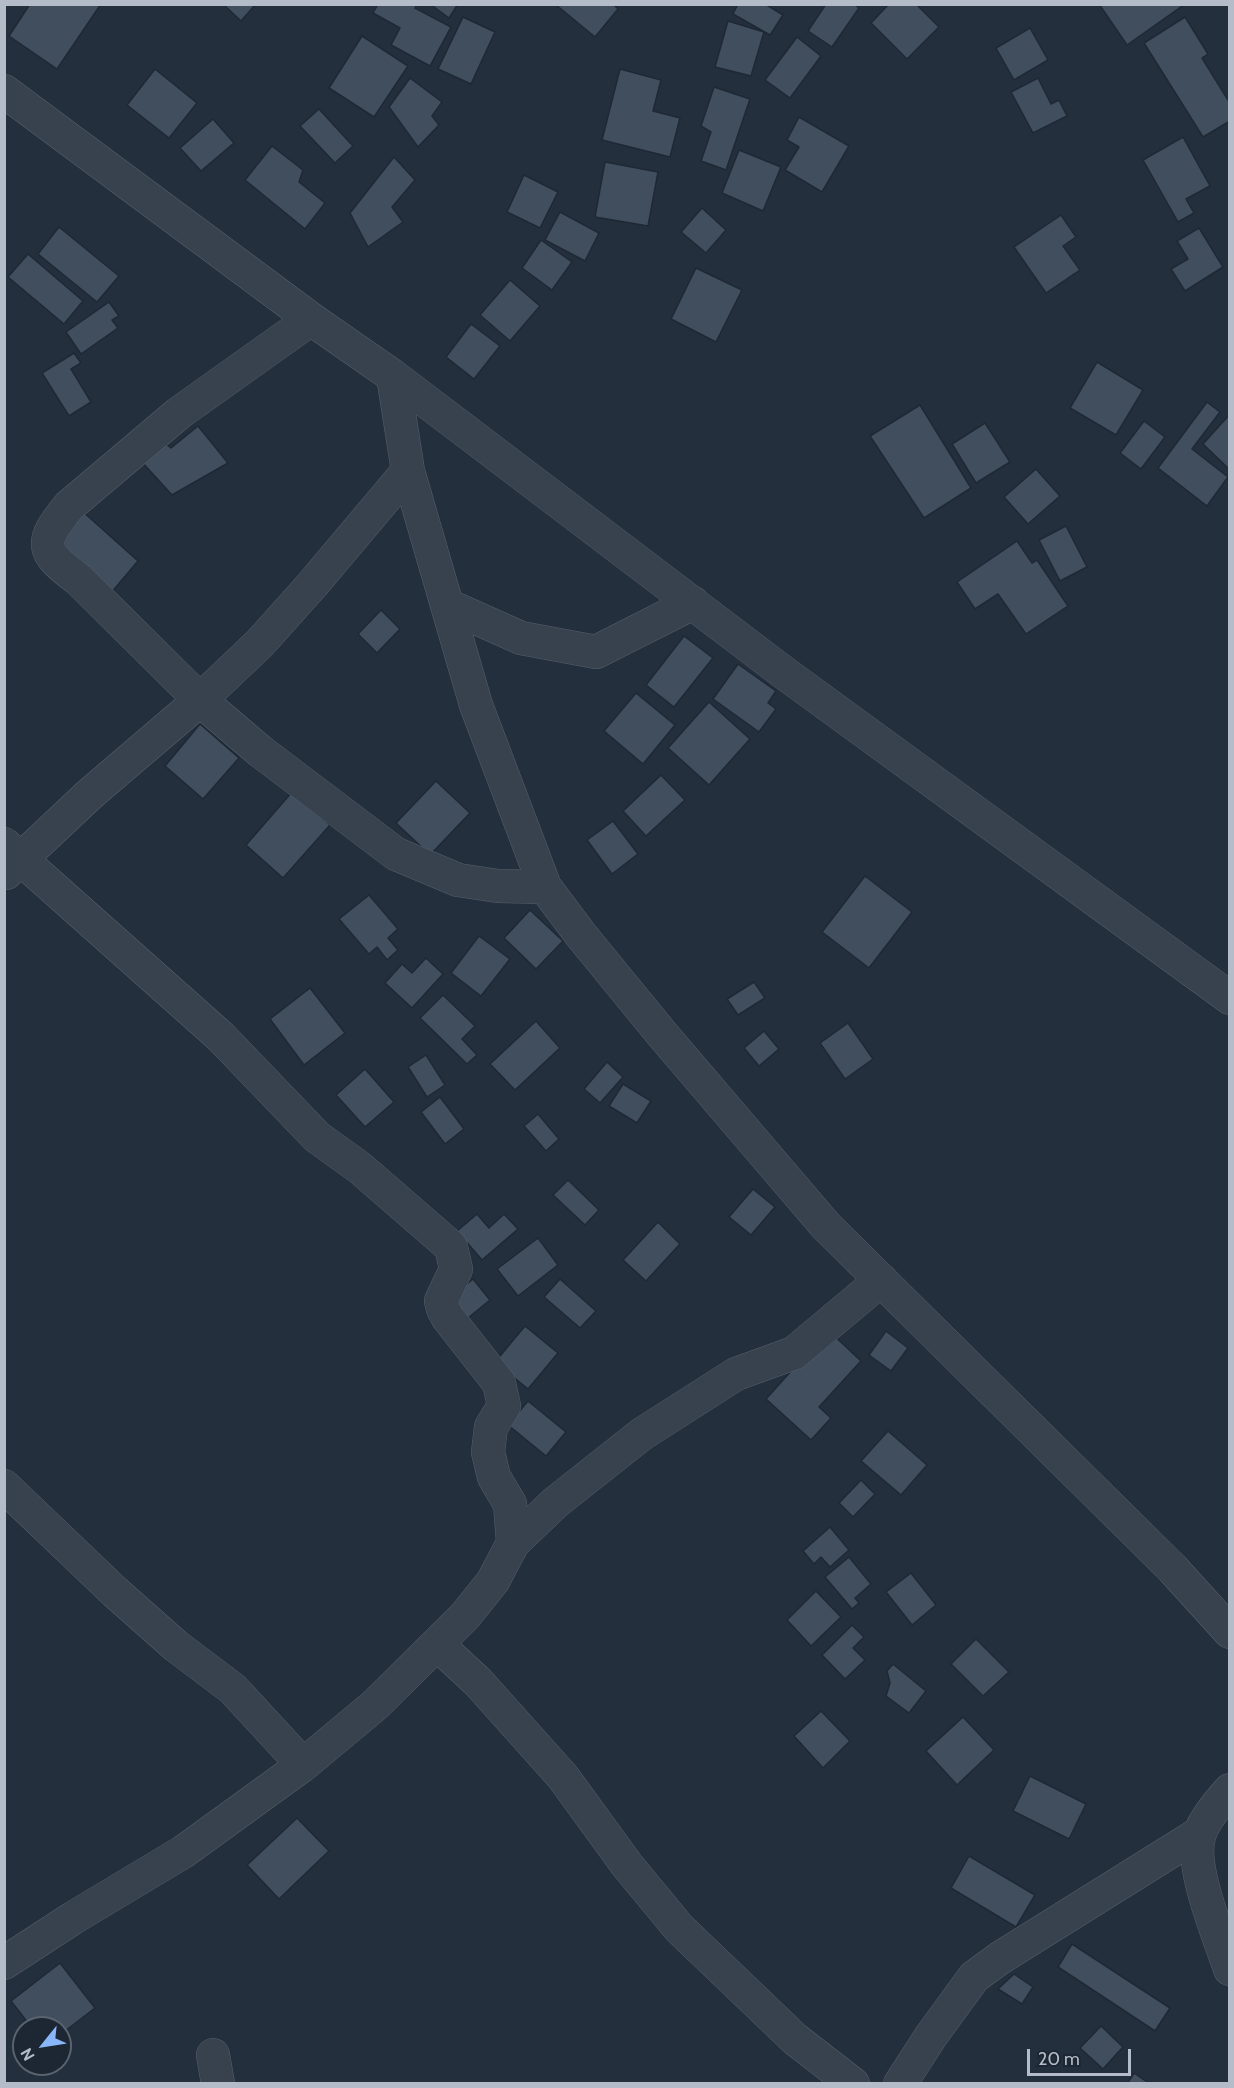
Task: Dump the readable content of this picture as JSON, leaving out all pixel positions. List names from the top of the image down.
{
  "scale_bar": "20 m",
  "north": "bottom left"
}
